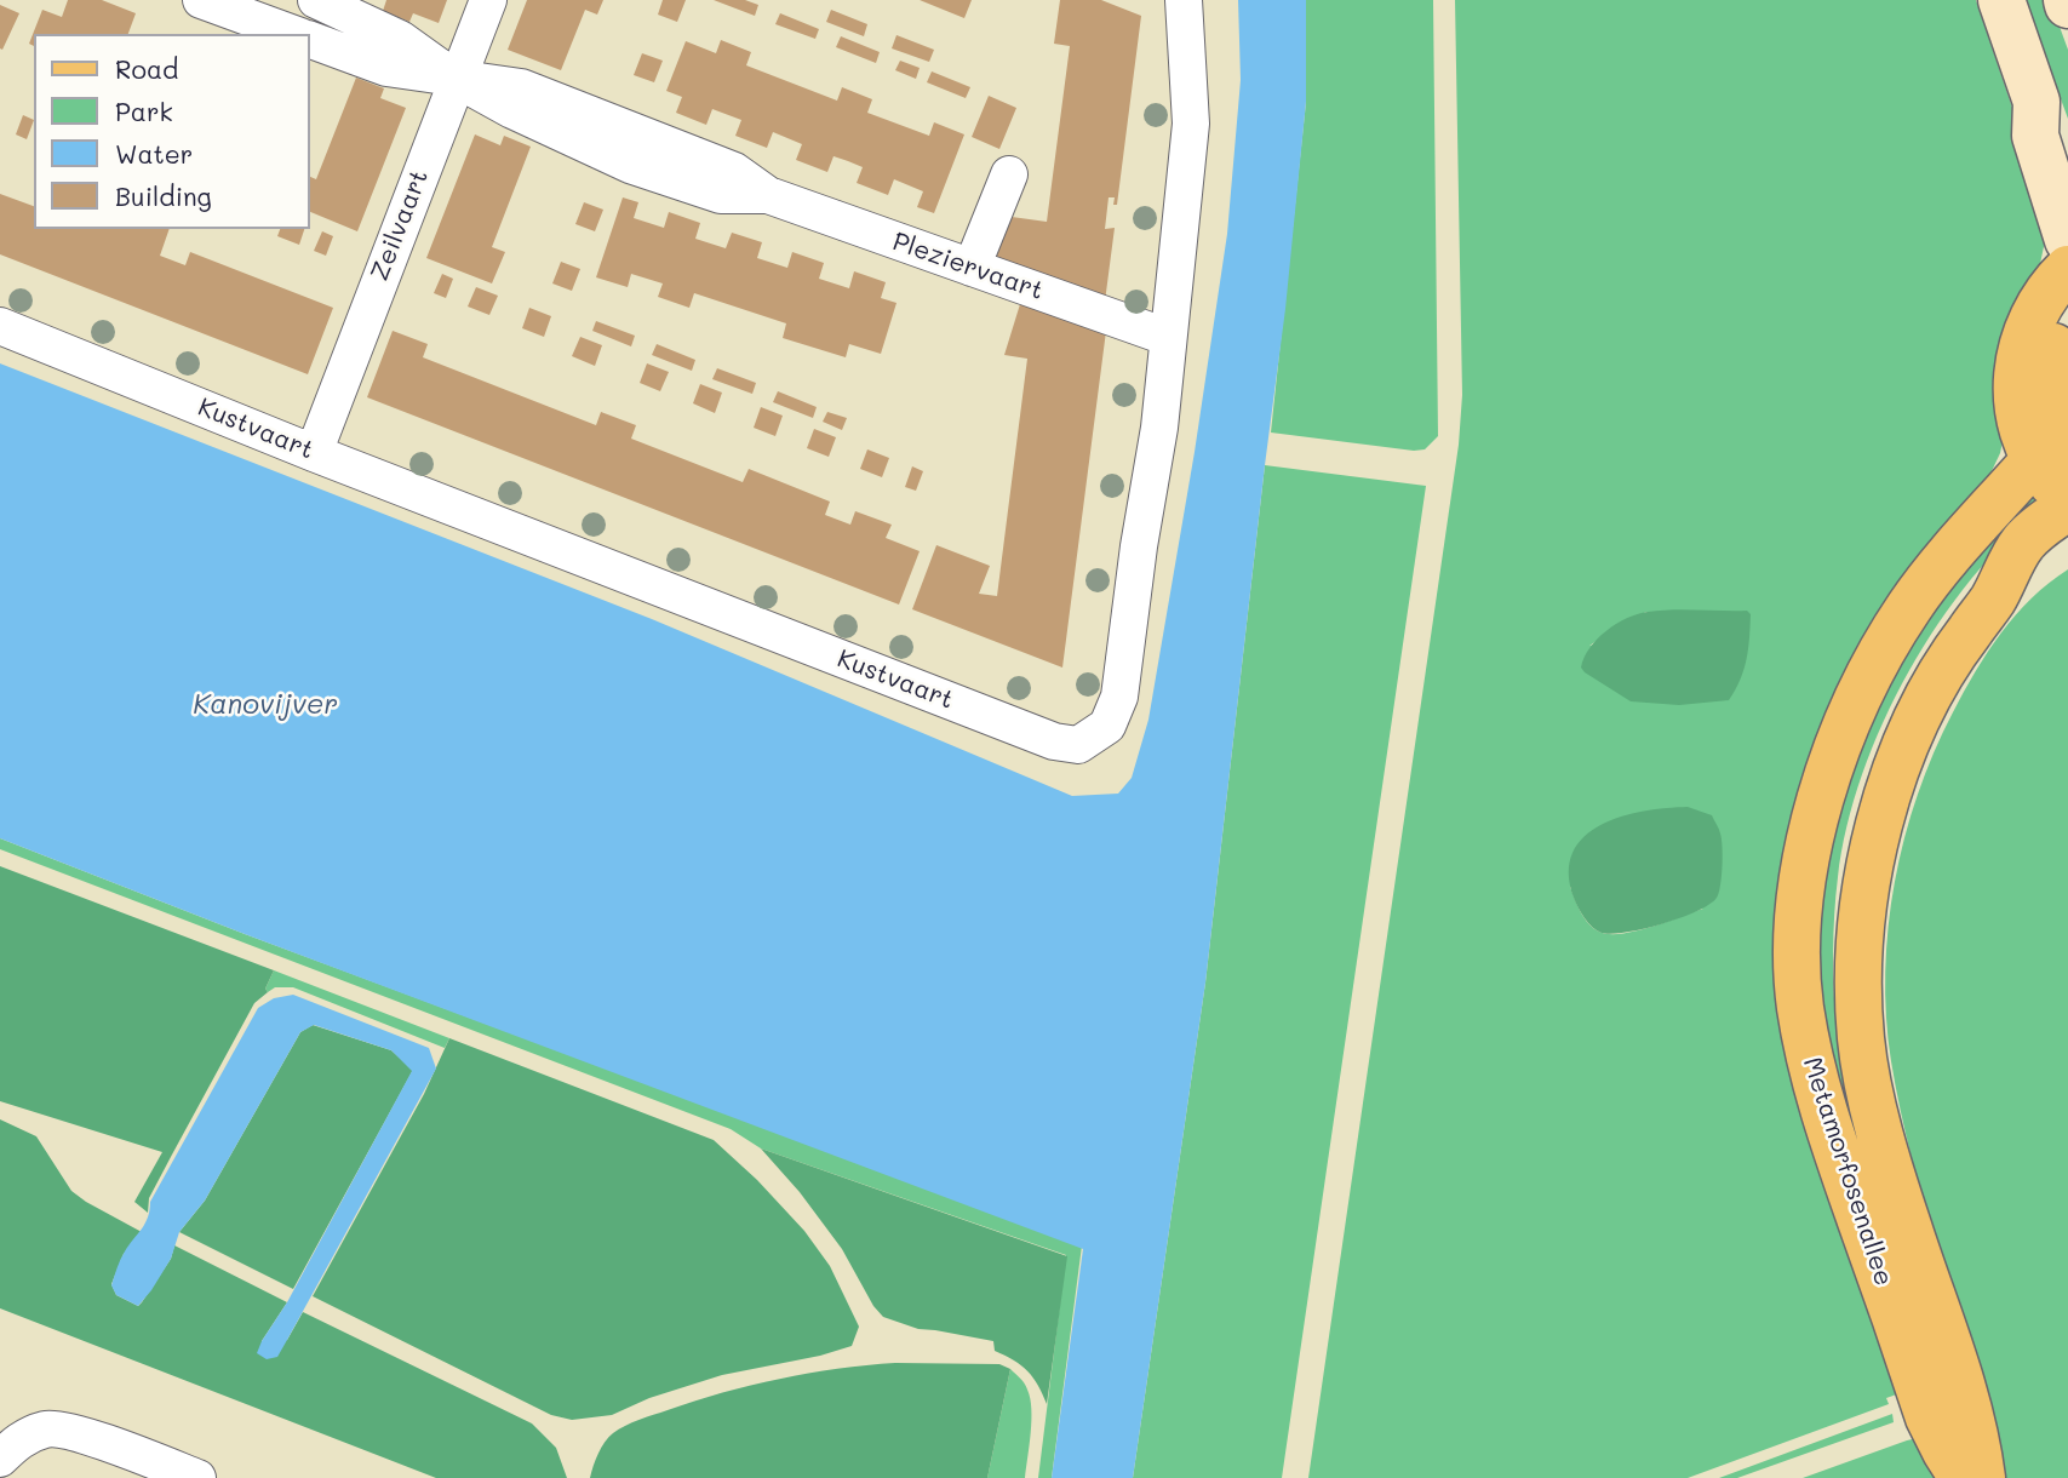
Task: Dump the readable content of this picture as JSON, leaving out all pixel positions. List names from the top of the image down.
{
  "streets": {
    "main road": ["Metamorfosenallee"],
    "street": ["Zeilvaart", "Pleziervaart", "Kustvaart"]
  },
  "crossings": [
    ["Zeilvaart", "Pleziervaart"],
    ["Zeilvaart", "Kustvaart"],
    ["Pleziervaart", "Kustvaart"]
  ],
  "water": ["Kanovijver"],
  "legend": [
    "Road",
    "Park",
    "Water",
    "Building"
  ]
}
